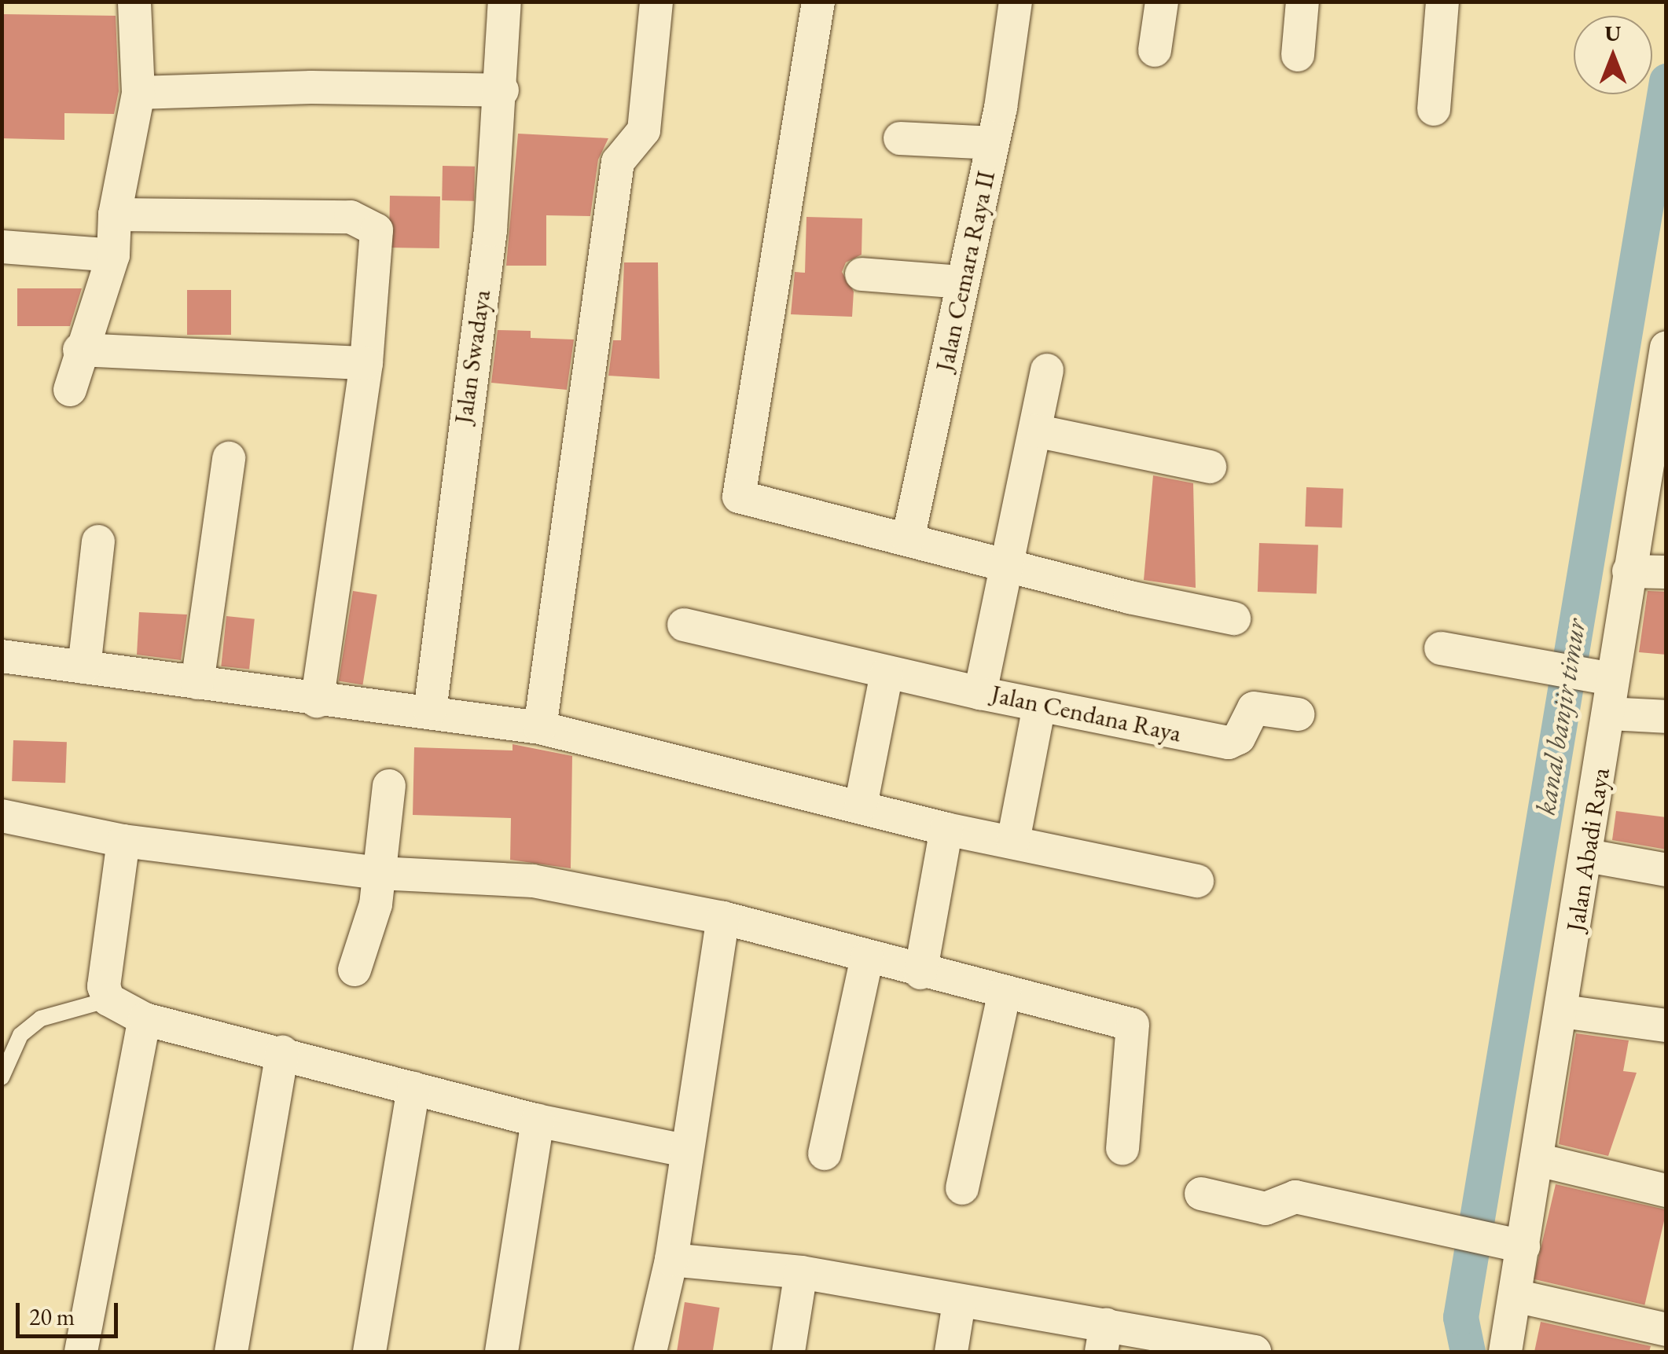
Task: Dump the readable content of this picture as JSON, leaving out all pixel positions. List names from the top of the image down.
{
  "streets": {
    "street": [
      "Jalan Cemara Raya II",
      "Jalan Swadaya",
      "Jalan Cendana Raya",
      "Jalan Abadi Raya"
    ]
  },
  "water": ["kanal banjir timur"],
  "scale_bar": "20 m",
  "north": "top"
}
